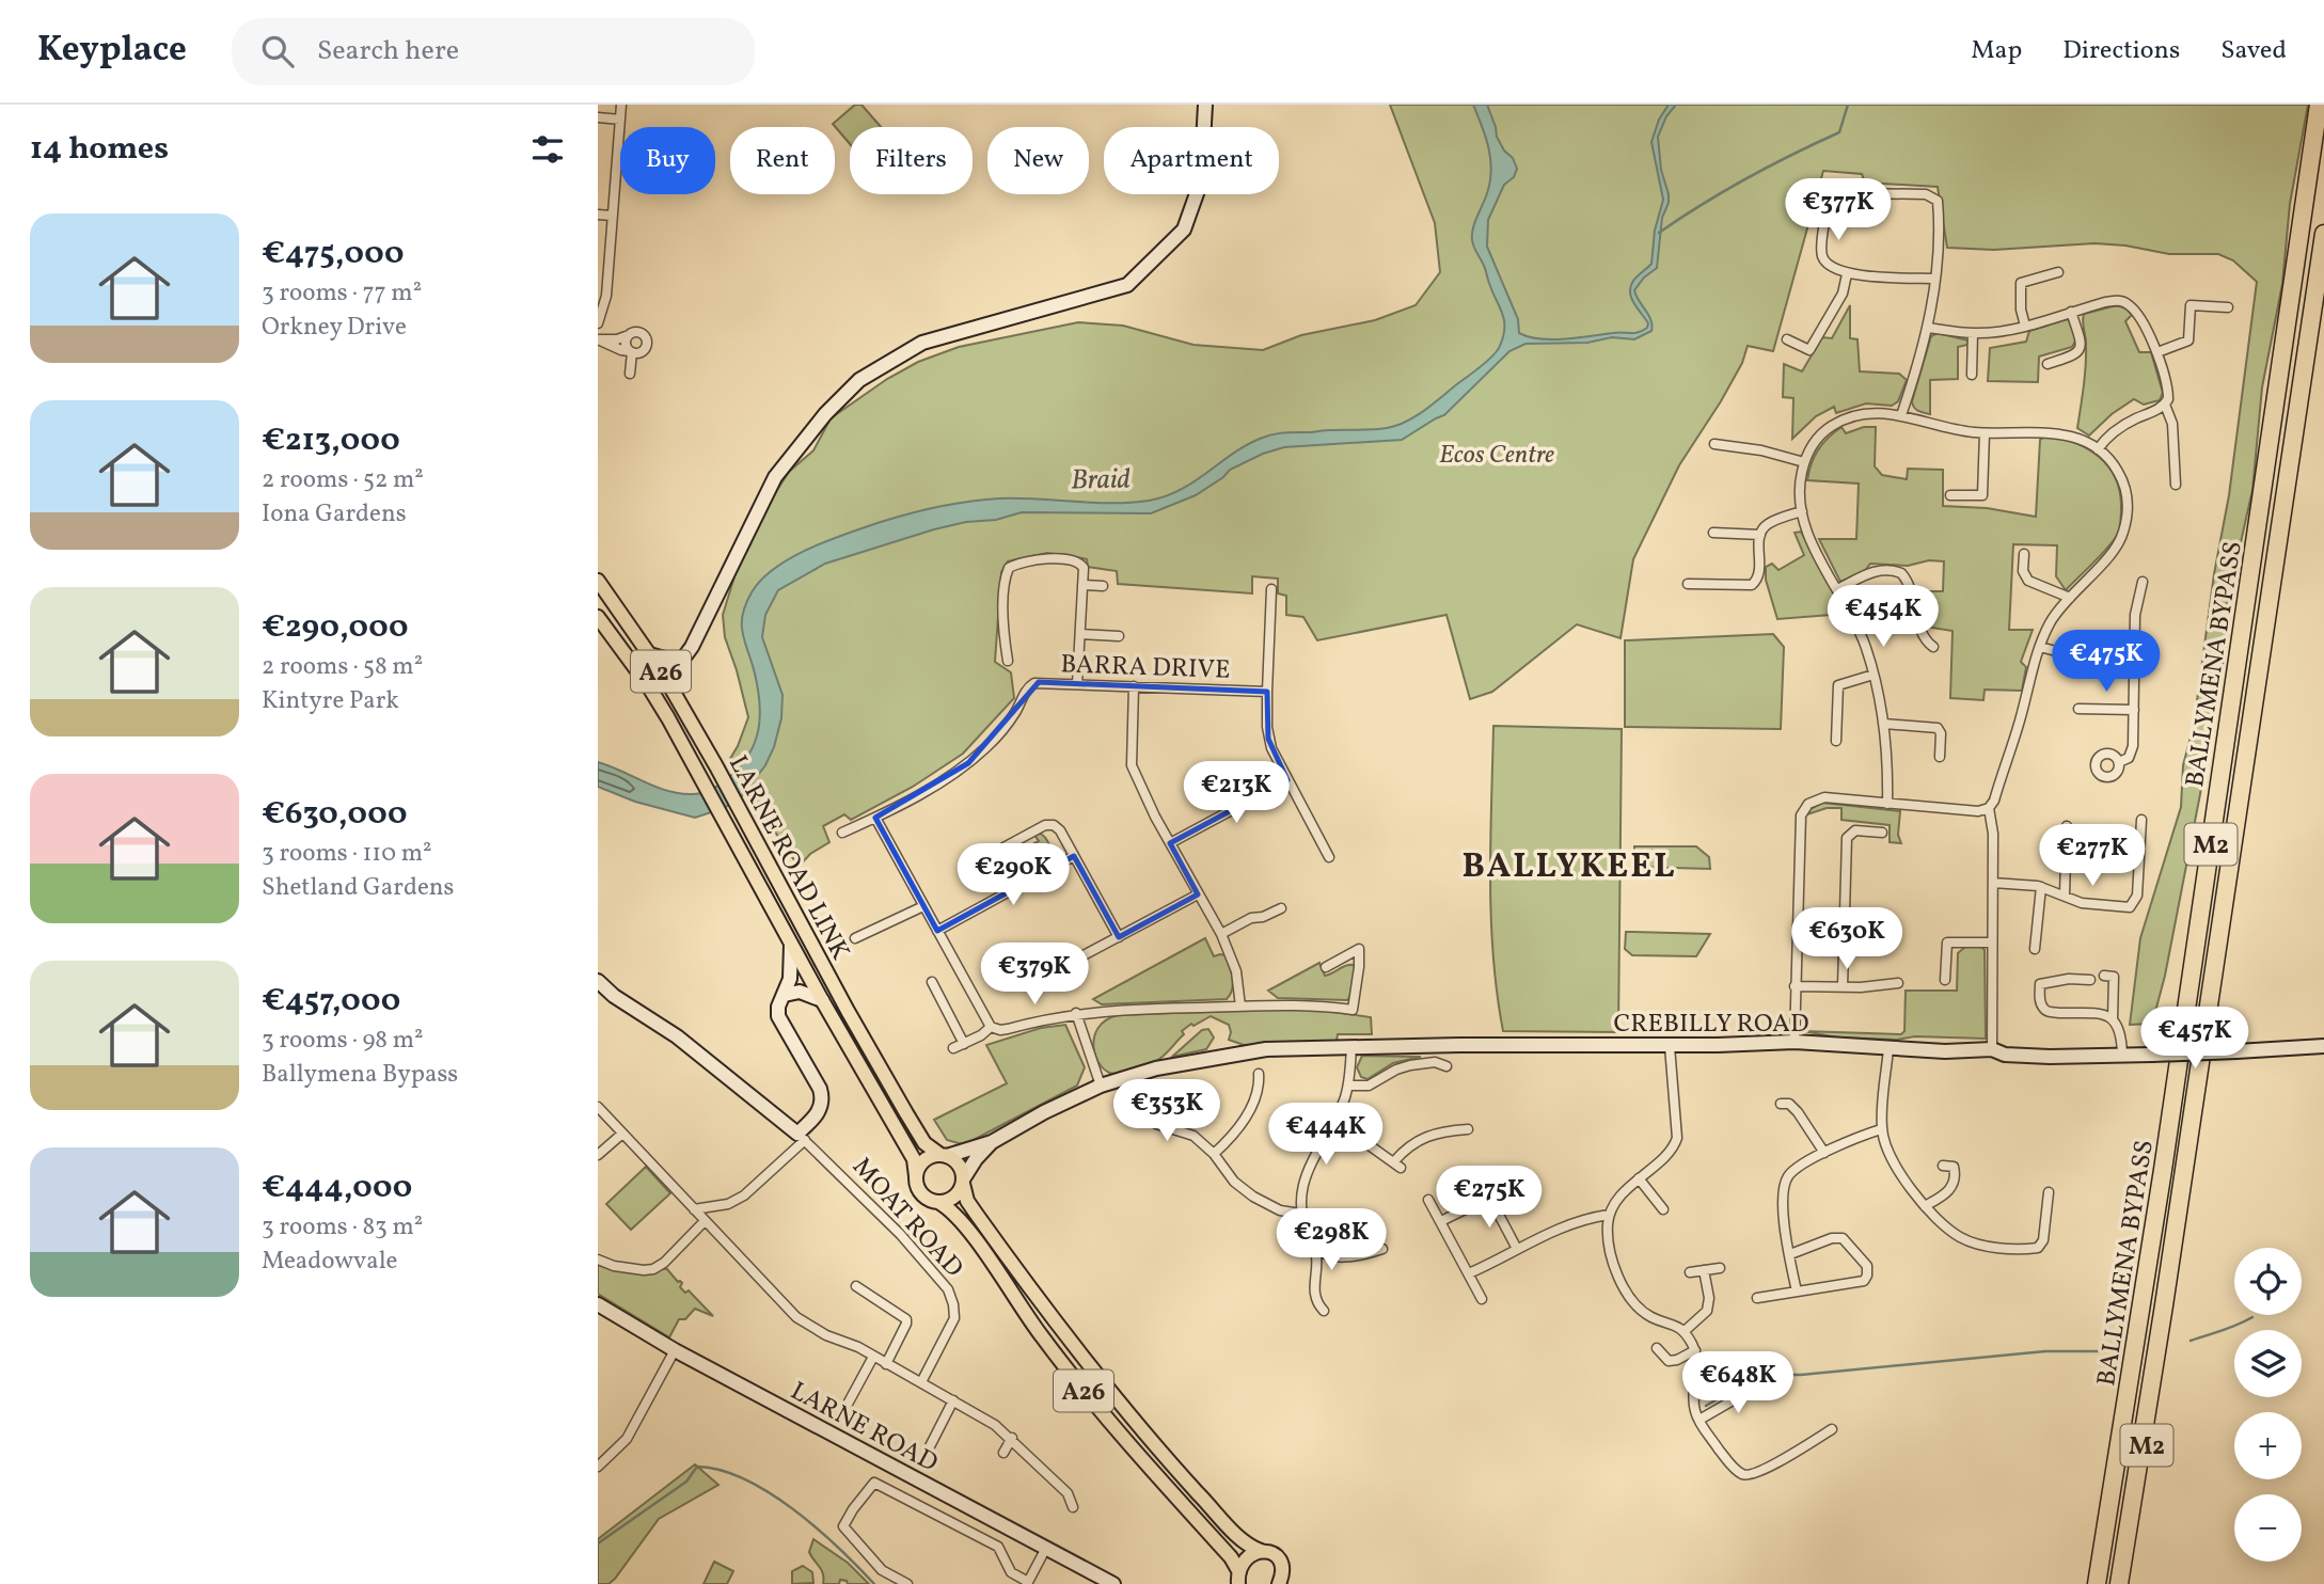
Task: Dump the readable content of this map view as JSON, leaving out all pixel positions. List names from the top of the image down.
{
  "streets": {
    "highway": ["BALLYMENA BYPASS", "M2"],
    "main road": ["A26", "LARNE ROAD LINK"],
    "street": [
      "BARRA DRIVE",
      "CREBILLY ROAD",
      "MOAT ROAD",
      "LARNE ROAD"
    ]
  },
  "crossings": [
    ["BALLYMENA BYPASS", "M2"],
    ["A26", "LARNE ROAD LINK"],
    ["A26", "CREBILLY ROAD"],
    ["LARNE ROAD LINK", "CREBILLY ROAD"]
  ],
  "districts": ["BALLYKEEL"],
  "water": ["Braid"],
  "parks": ["Ecos Centre"],
  "page": {
    "header": "Keyplace",
    "search": "Search here",
    "nav": ["Map", "Directions", "Saved"],
    "heading": "14 homes",
    "chip": [
      "Buy",
      "Rent",
      "Filters",
      "New",
      "Apartment"
    ],
    "price": [
      "€377K",
      "€454K",
      "€475K",
      "€213K",
      "€277K",
      "€290K",
      "€630K",
      "€379K",
      "€457K",
      "€353K",
      "€444K",
      "€275K",
      "€298K",
      "€648K"
    ],
    "list": [
      {
        "name": "€475,000",
        "note": "3 rooms · 77 m² · Orkney Drive"
      },
      {
        "name": "€213,000",
        "note": "2 rooms · 52 m² · Iona Gardens"
      },
      {
        "name": "€290,000",
        "note": "2 rooms · 58 m² · Kintyre Park"
      },
      {
        "name": "€630,000",
        "note": "3 rooms · 110 m² · Shetland Gardens"
      },
      {
        "name": "€457,000",
        "note": "3 rooms · 98 m² · Ballymena Bypass"
      },
      {
        "name": "€444,000",
        "note": "3 rooms · 83 m² · Meadowvale"
      }
    ],
    "map_buttons": ["+", "−"]
  }
}
